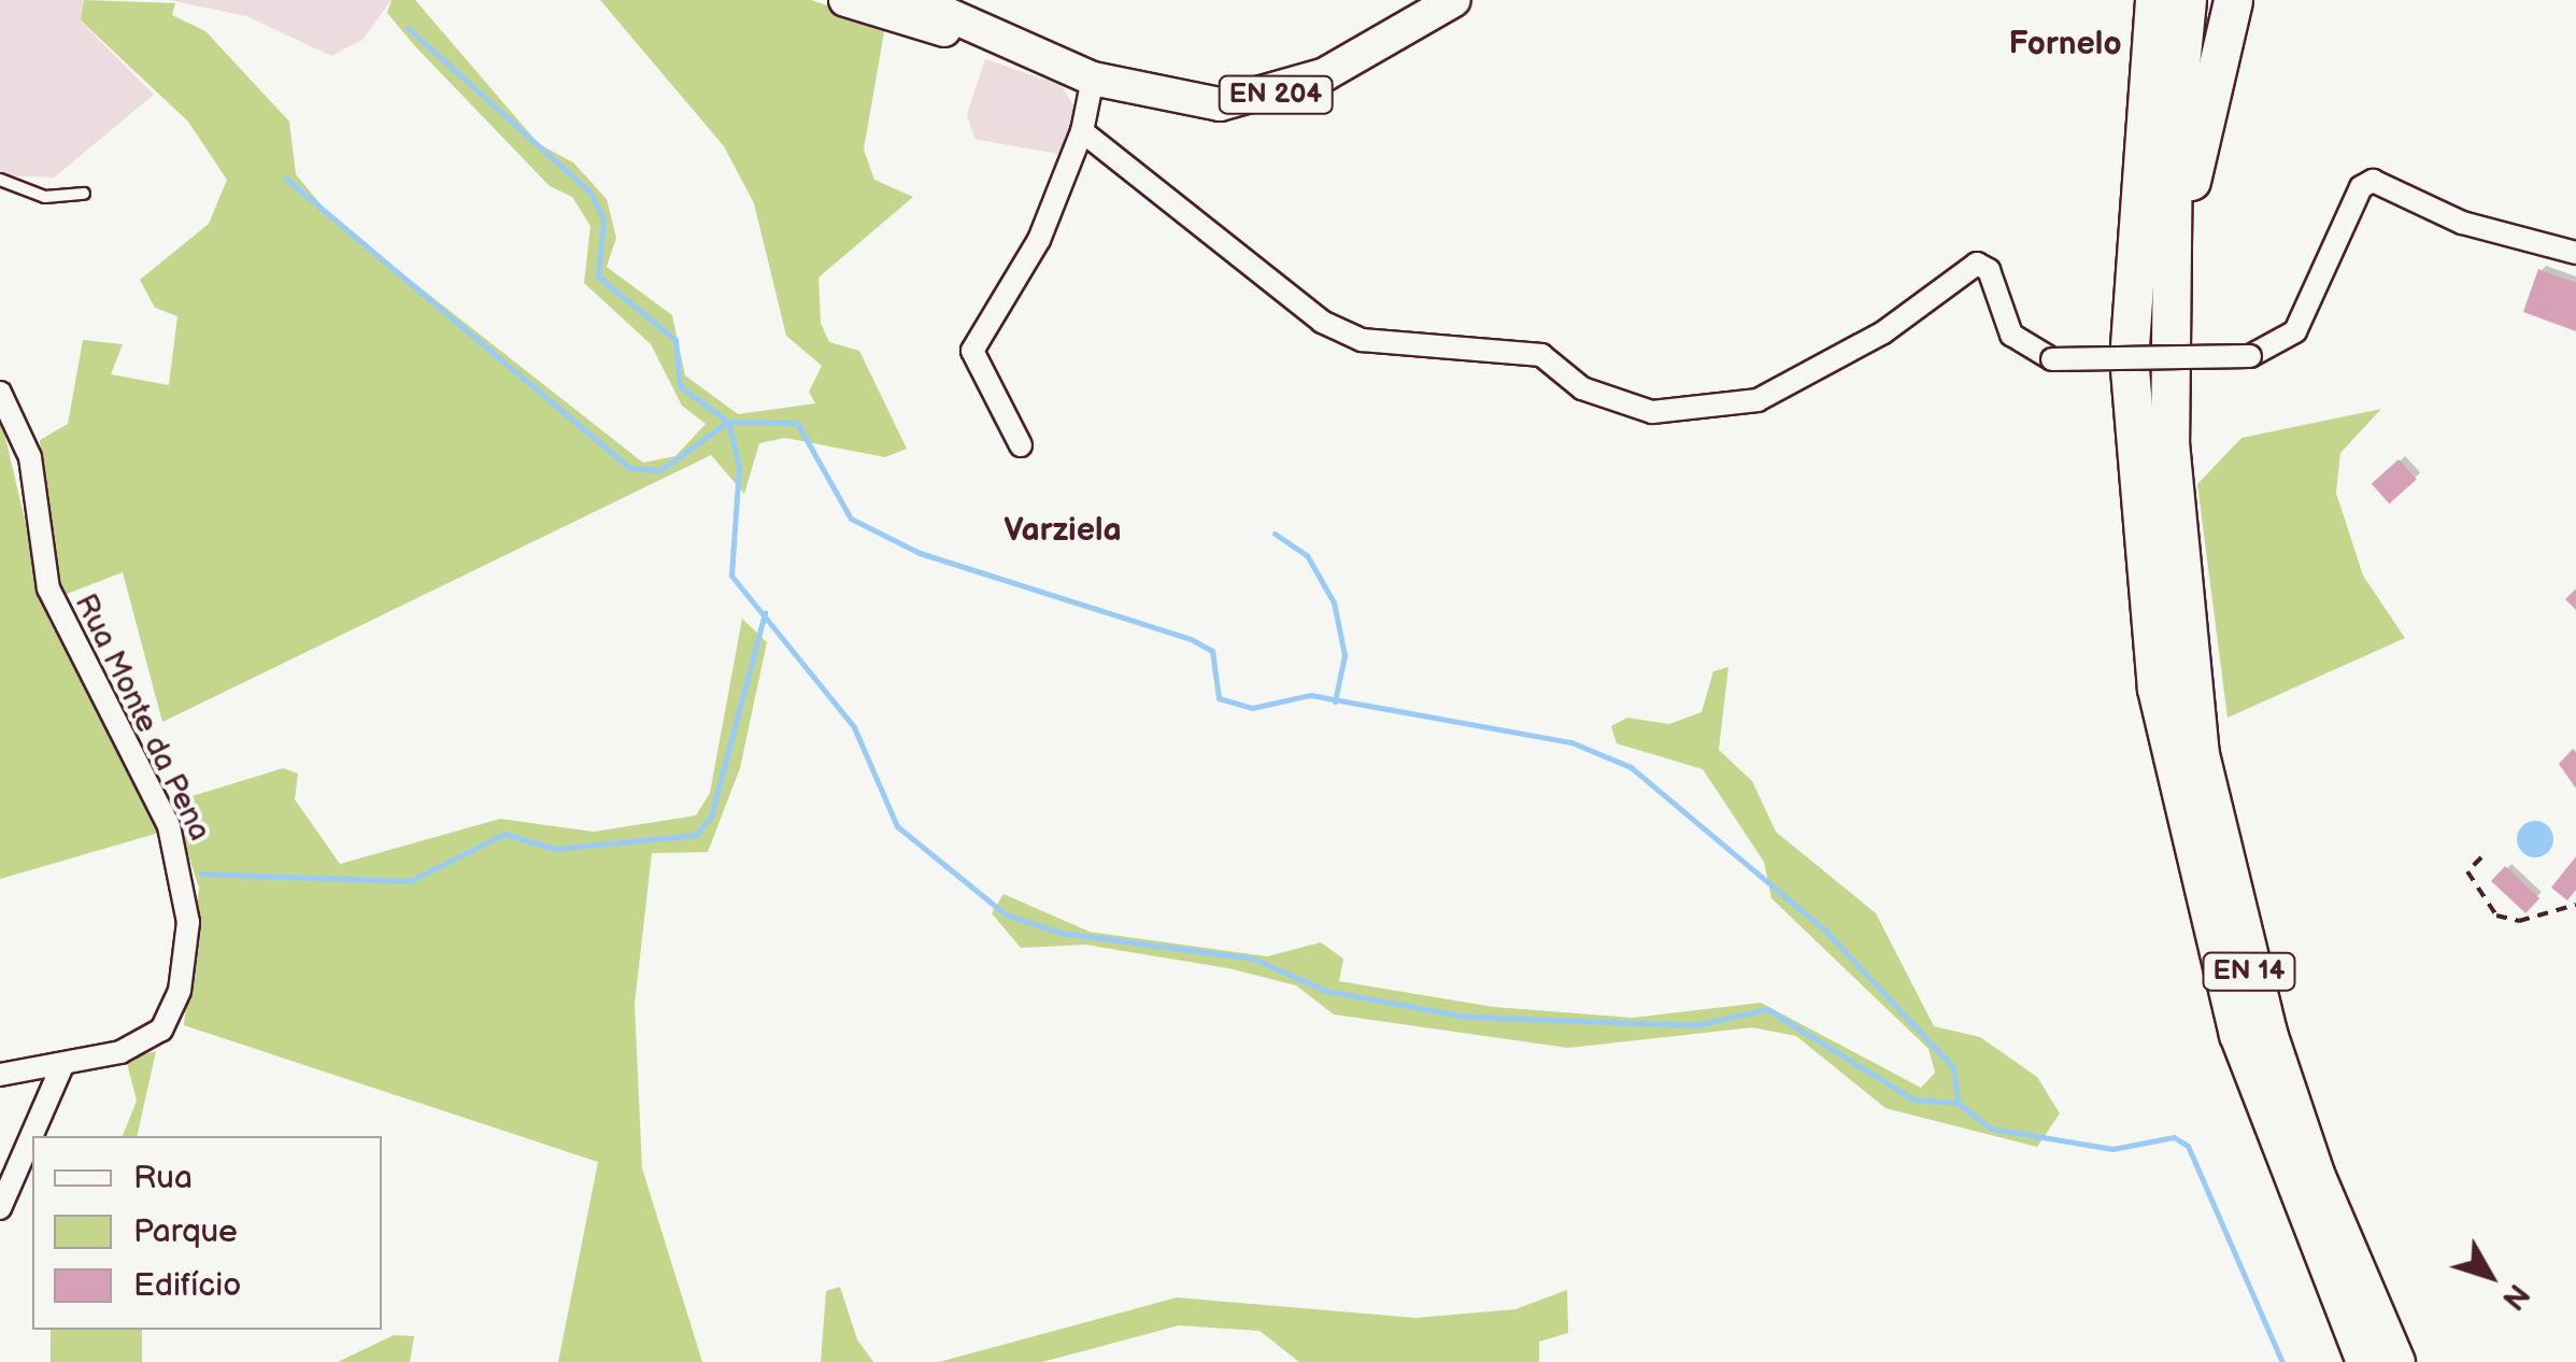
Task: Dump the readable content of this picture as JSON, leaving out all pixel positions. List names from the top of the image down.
{
  "streets": {
    "highway": ["EN 14"],
    "main road": ["EN 204"],
    "street": ["Rua Monte da Pena"]
  },
  "districts": ["Fornelo", "Varziela"],
  "legend": ["Rua", "Parque", "Edifício"],
  "north": "bottom right"
}
